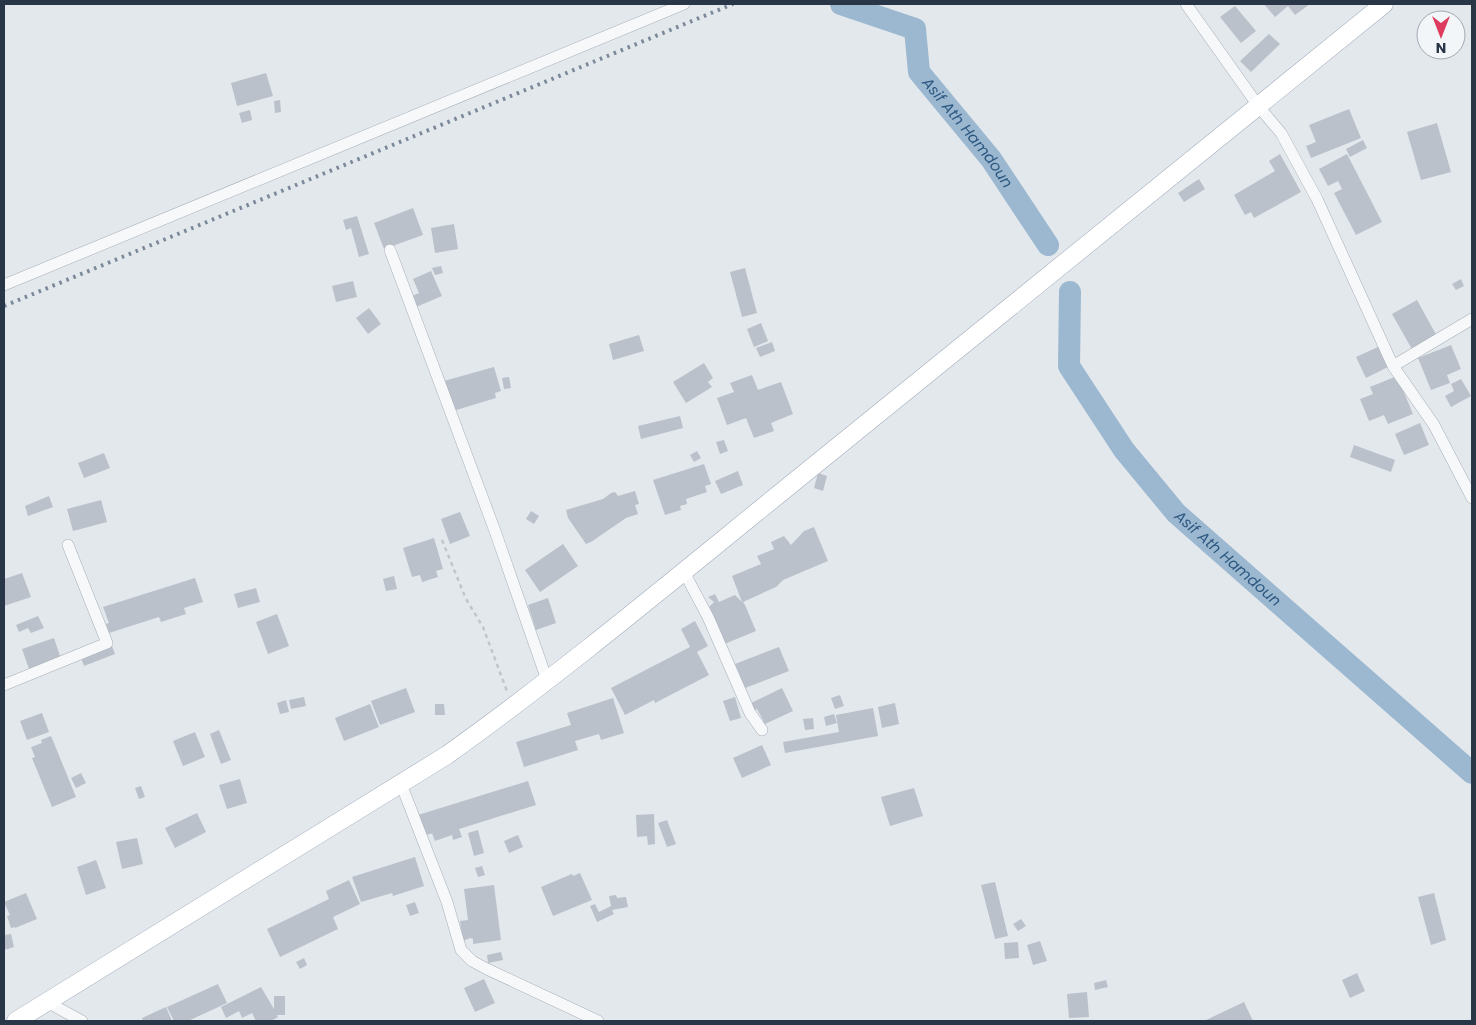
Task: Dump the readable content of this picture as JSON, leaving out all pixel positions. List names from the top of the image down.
{
  "water": ["Asif Ath Hamdoun"],
  "north": "bottom"
}
